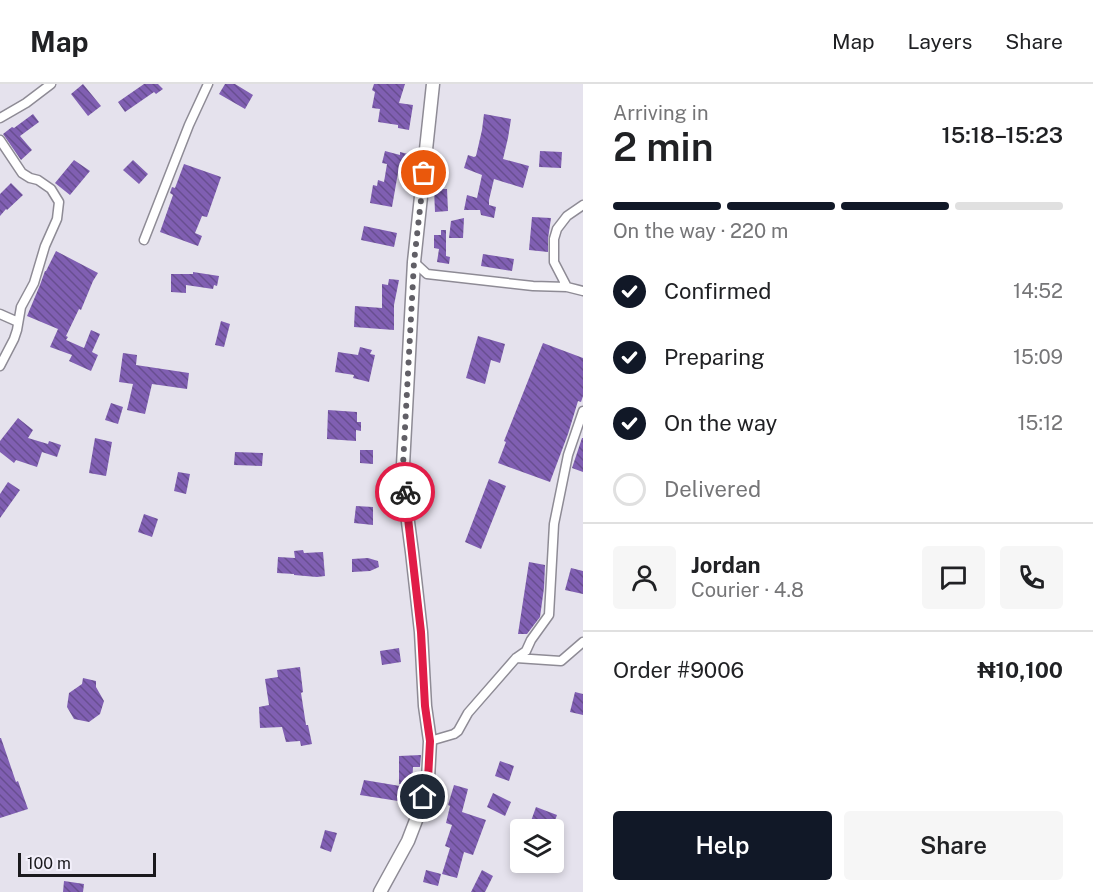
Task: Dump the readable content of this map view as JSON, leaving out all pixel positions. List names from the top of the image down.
{
  "scale_bar": "100 m",
  "page": {
    "header": "Map",
    "nav": ["Map", "Layers", "Share"],
    "heading": ["2 min", "Arriving in", "15:18–15:23"],
    "panel": [
      "Jordan",
      "Courier · 4.8",
      "Order #9006",
      "₦10,100"
    ],
    "bar": "On the way · 220 m",
    "list": [
      ["Confirmed", "14:52"],
      ["Preparing", "15:09"],
      ["On the way", "15:12"],
      "Delivered"
    ],
    "buttons": ["Help", "Share"],
    "scale": "100 m"
  }
}
